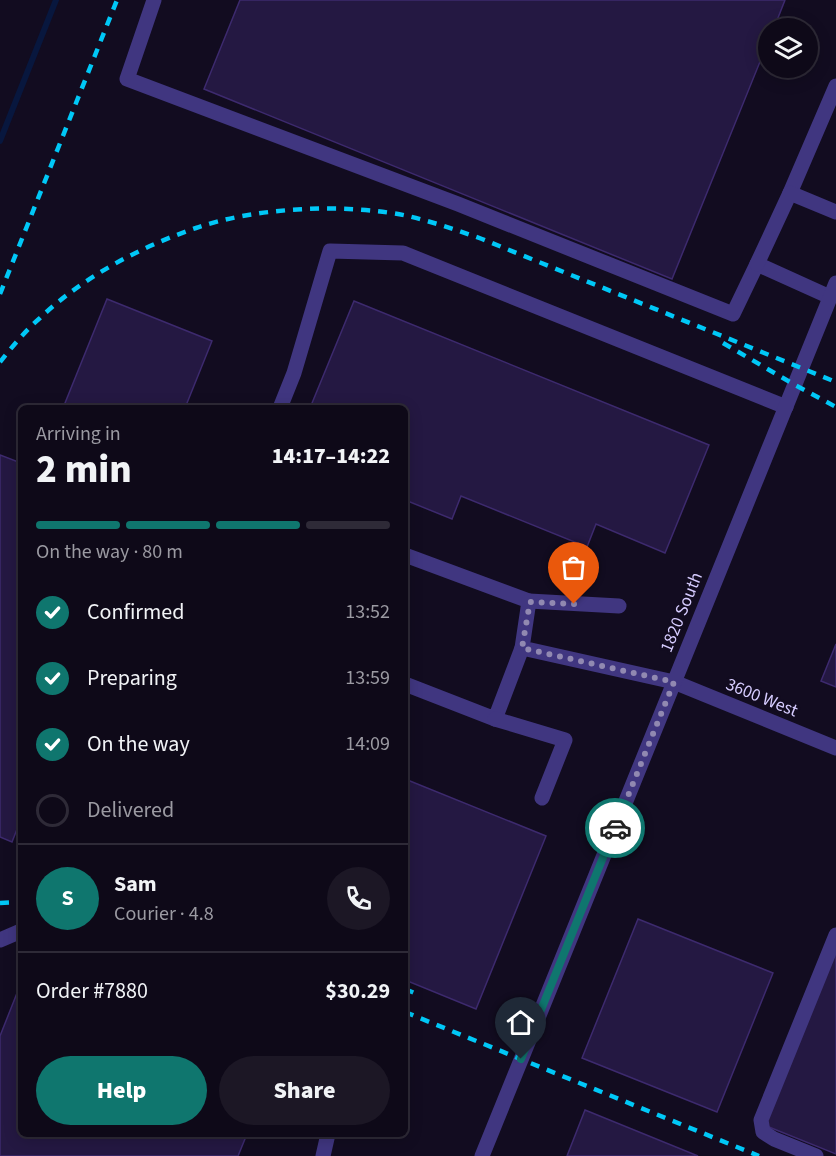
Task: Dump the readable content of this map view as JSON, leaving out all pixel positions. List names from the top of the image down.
{
  "streets": {
    "street": ["1820 South", "3600 West"]
  },
  "crossings": [
    ["1820 South", "3600 West"]
  ],
  "page": {
    "heading": ["2 min", "Arriving in", "14:17–14:22"],
    "panel": [
      "Sam",
      "Courier · 4.8",
      "Order #7880",
      "$30.29"
    ],
    "bar": "On the way · 80 m",
    "list": [
      ["Confirmed", "13:52"],
      ["Preparing", "13:59"],
      ["On the way", "14:09"],
      "Delivered"
    ],
    "round": "S",
    "buttons": ["Help", "Share"]
  }
}
